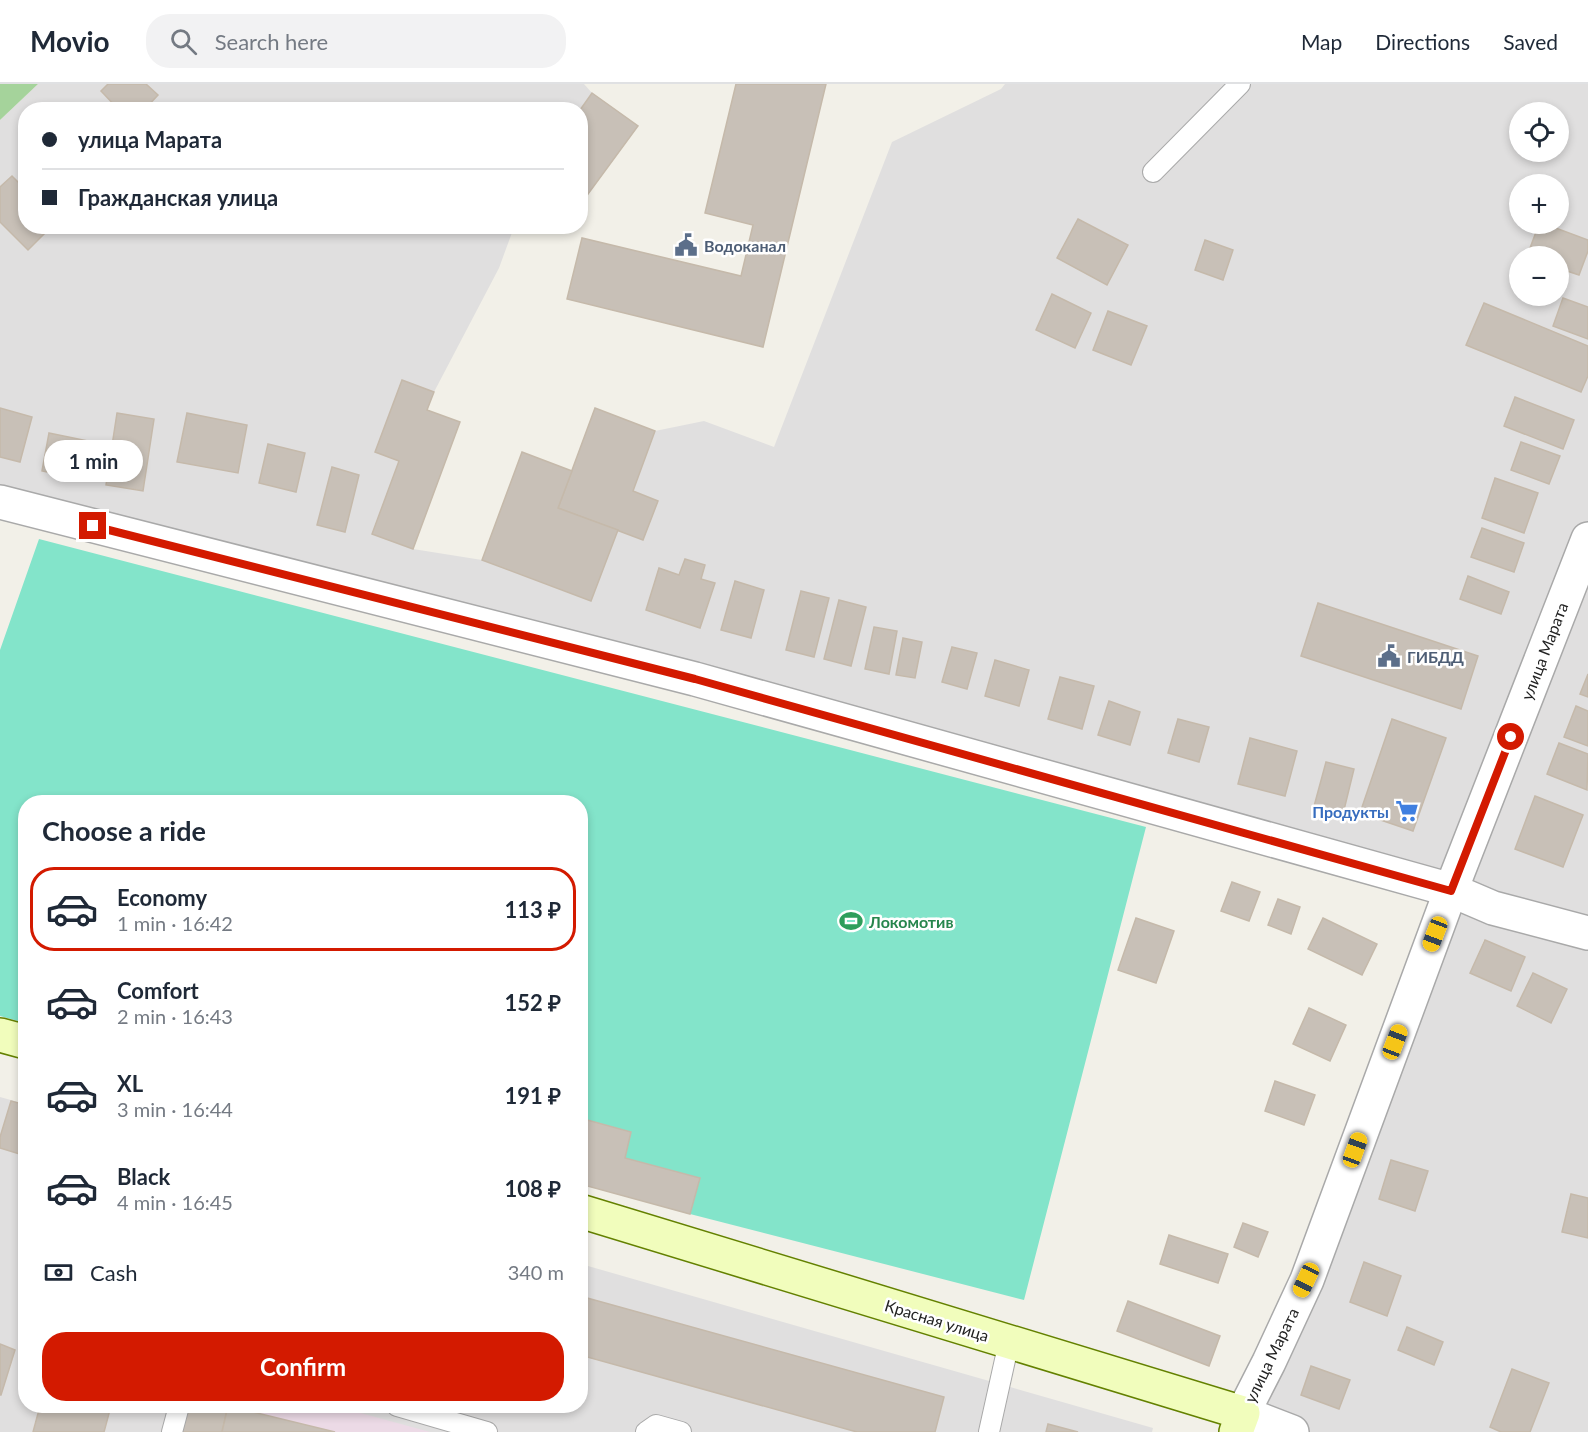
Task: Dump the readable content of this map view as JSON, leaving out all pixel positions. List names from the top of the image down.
{
  "streets": {
    "street": ["улица Марата", "Красная улица"]
  },
  "crossings": [
    ["улица Марата", "Красная улица"]
  ],
  "places": {
    "public building": ["Водоканал", "ГИБДД"],
    "supermarket": ["Продукты"],
    "sports": ["Локомотив"]
  },
  "page": {
    "header": "Movio",
    "search": "Search here",
    "nav": ["Map", "Directions", "Saved"],
    "map_buttons": ["+", "−"],
    "banner": ["улица Марата", "Гражданская улица"],
    "bubble": "1 min",
    "heading": "Choose a ride",
    "list": [
      {
        "name": "Economy",
        "note": "1 min · 16:42",
        "value": "113 ₽"
      },
      {
        "name": "Comfort",
        "note": "2 min · 16:43",
        "value": "152 ₽"
      },
      {
        "name": "XL",
        "note": "3 min · 16:44",
        "value": "191 ₽"
      },
      {
        "name": "Black",
        "note": "4 min · 16:45",
        "value": "108 ₽"
      }
    ],
    "pay": ["Cash", "340 m"],
    "buttons": "Confirm"
  }
}
